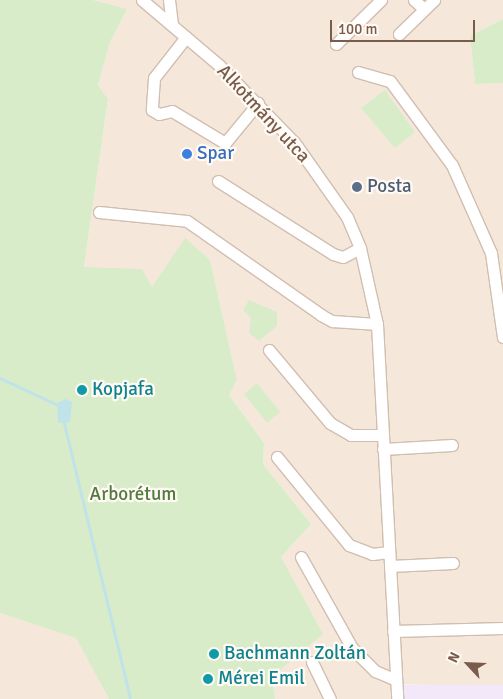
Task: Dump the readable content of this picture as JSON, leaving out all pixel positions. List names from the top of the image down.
{
  "streets": {
    "street": ["Alkotmány utca"]
  },
  "parks": ["Arborétum"],
  "places": [
    "Spar",
    "Posta",
    "Kopjafa",
    "Bachmann Zoltán",
    "Mérei Emil"
  ],
  "scale_bar": "100 m",
  "north": "top left"
}
